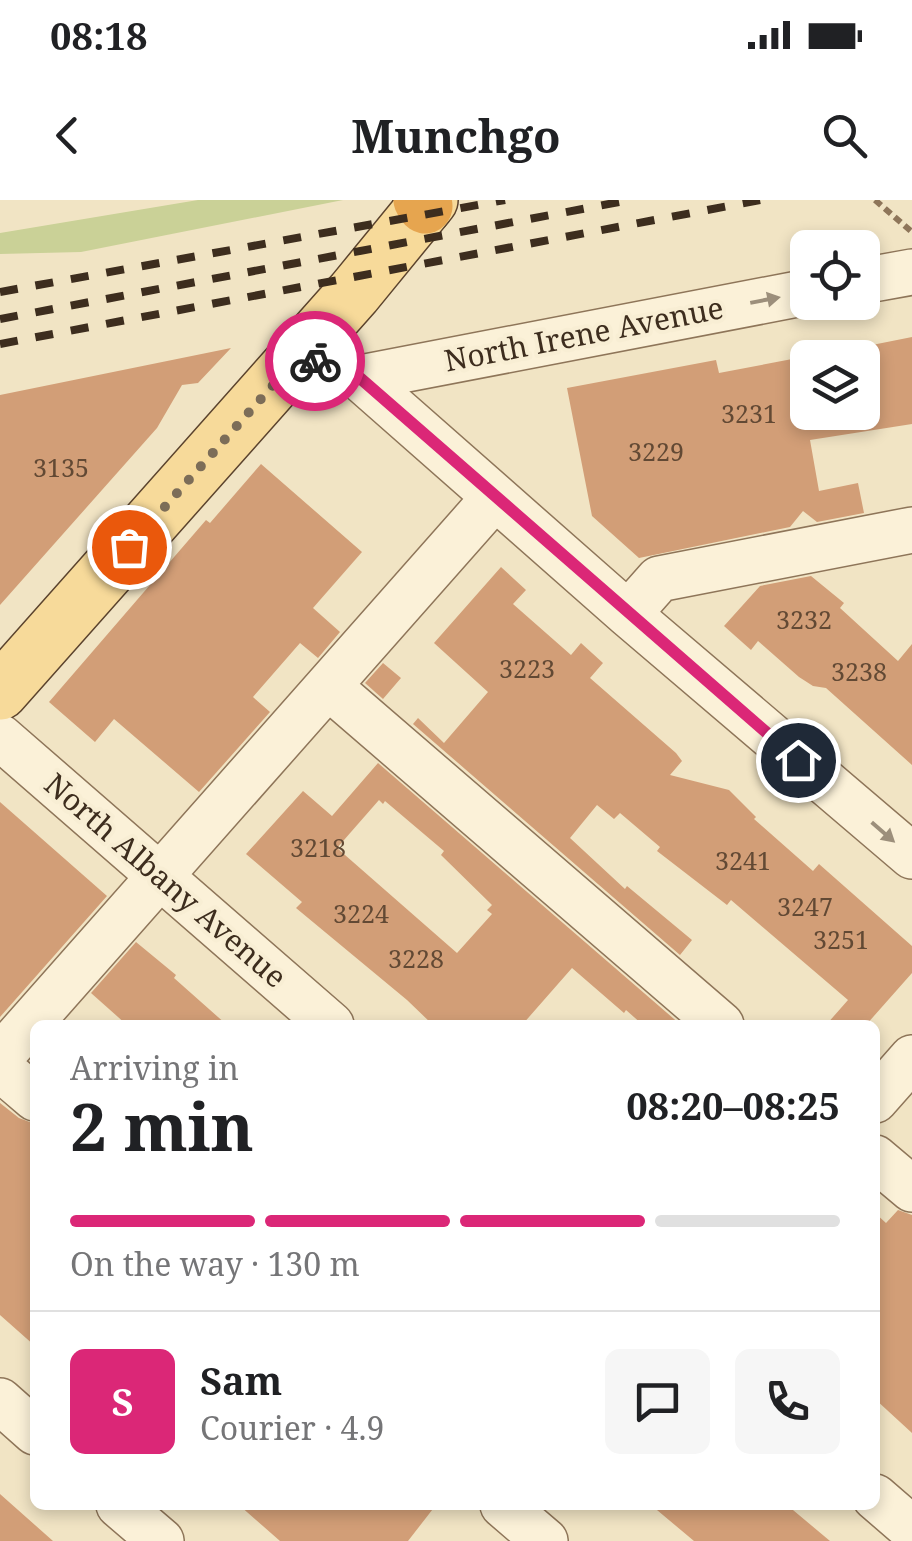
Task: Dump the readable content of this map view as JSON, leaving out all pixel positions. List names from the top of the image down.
{
  "streets": {
    "street": ["North Irene Avenue", "North Albany Avenue"]
  },
  "house_numbers": [
    "3231",
    "3229",
    "3135",
    "3232",
    "3223",
    "3238",
    "3218",
    "3241",
    "3247",
    "3224",
    "3251",
    "3228"
  ],
  "page": {
    "status": "08:18",
    "header": "Munchgo",
    "heading": ["2 min", "Arriving in", "08:20–08:25"],
    "panel": ["Sam", "Courier · 4.9"],
    "bar": "On the way · 130 m",
    "round": "S"
  }
}
